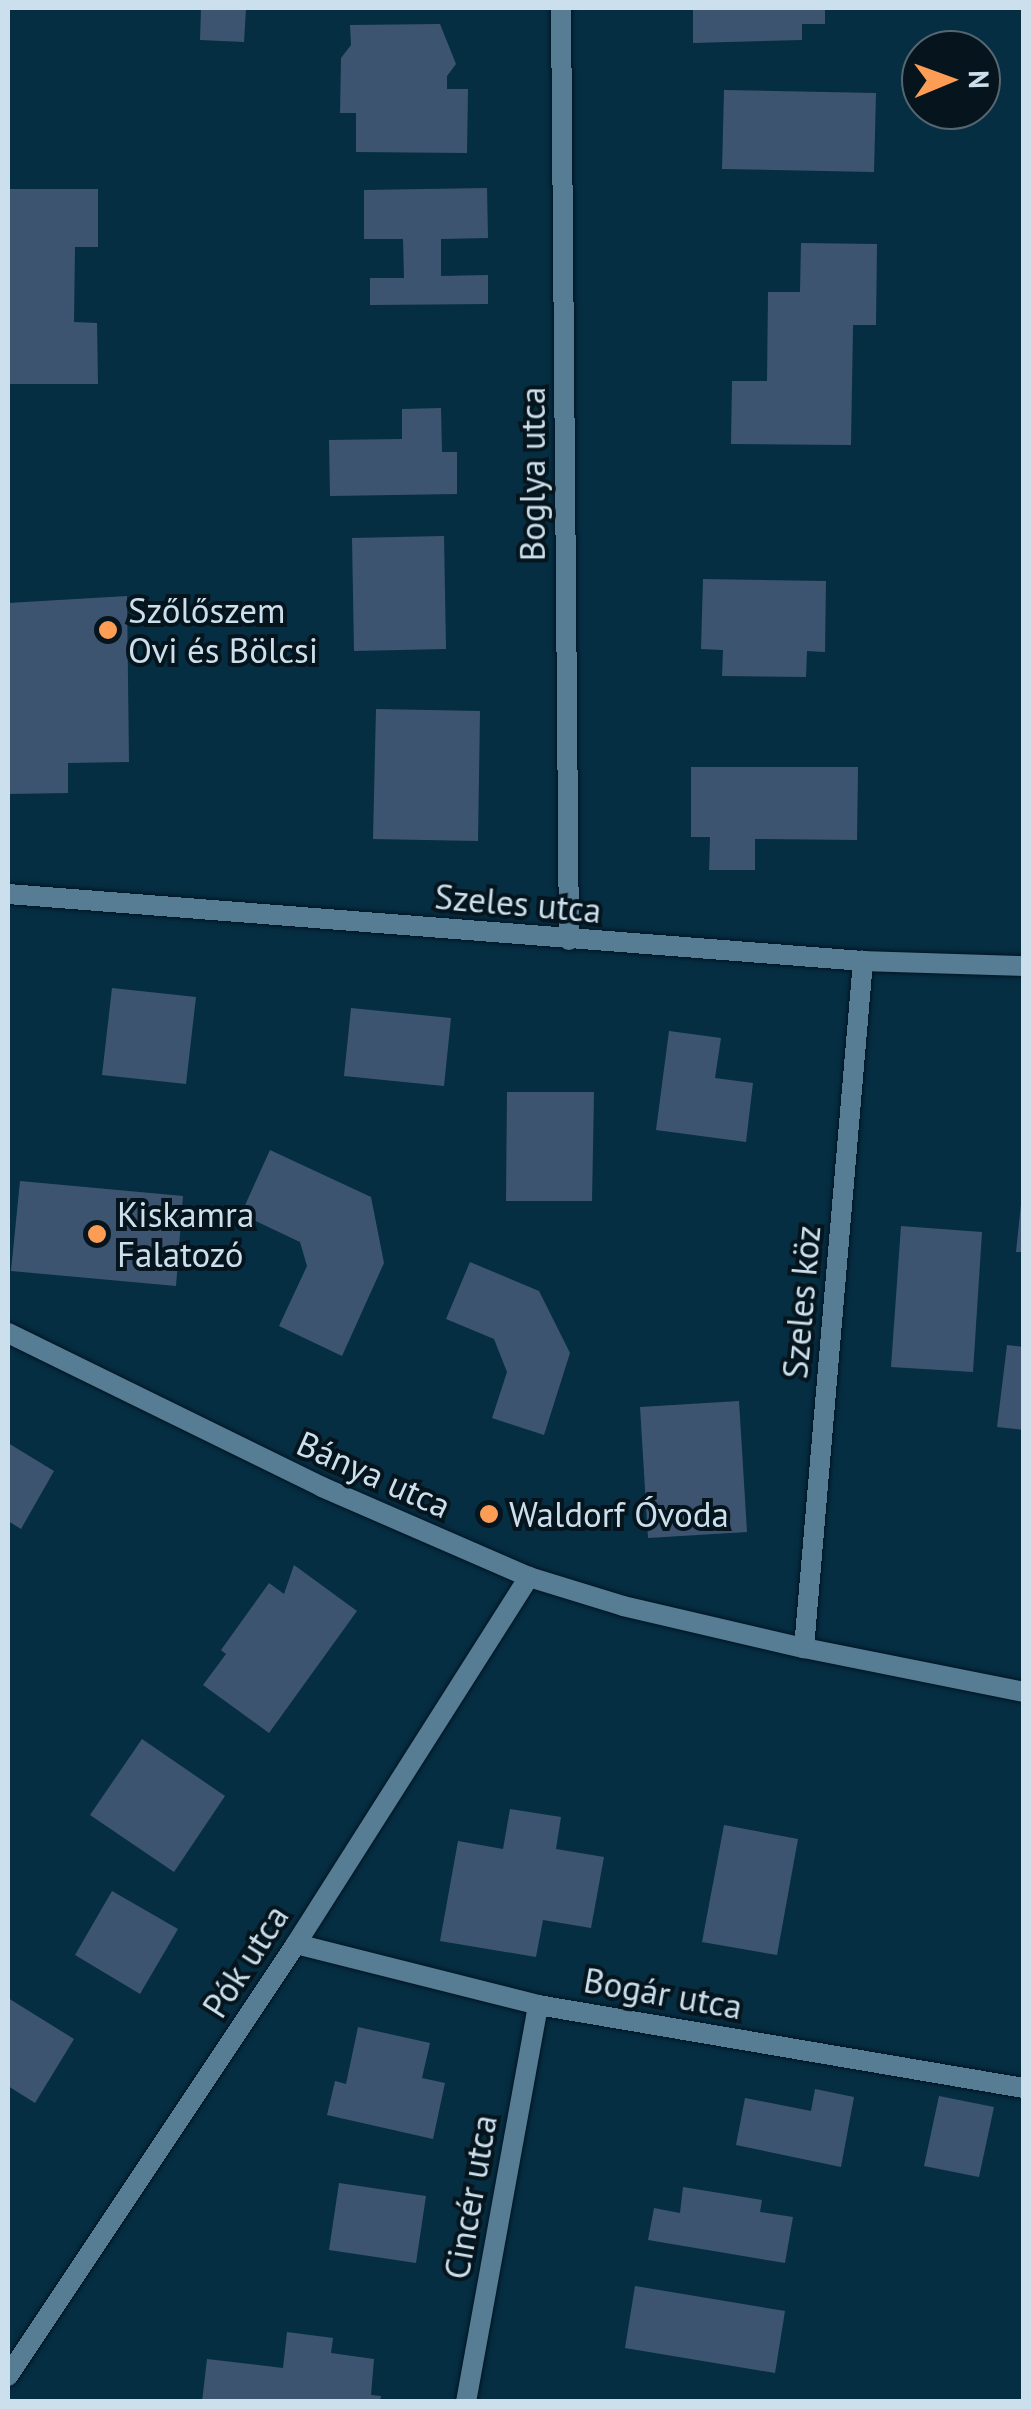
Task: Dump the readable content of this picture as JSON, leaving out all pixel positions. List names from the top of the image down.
{
  "streets": {
    "street": [
      "Boglya utca",
      "Szeles utca",
      "Szeles köz",
      "Bánya utca",
      "Pók utca",
      "Bogár utca",
      "Cincér utca"
    ]
  },
  "crossings": [
    ["Boglya utca", "Szeles utca"],
    ["Szeles utca", "Szeles köz"],
    ["Szeles köz", "Bánya utca"],
    ["Bánya utca", "Pók utca"],
    ["Pók utca", "Bogár utca"],
    ["Bogár utca", "Cincér utca"]
  ],
  "places": ["Szőlőszem Ovi és Bölcsi", "Kiskamra Falatozó", "Waldorf Óvoda"],
  "north": "right"
}
